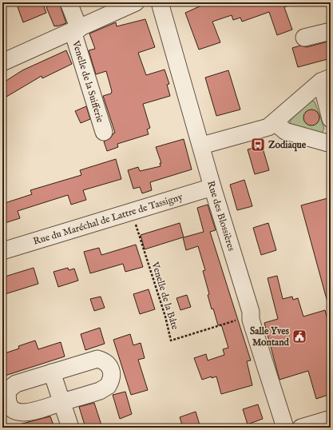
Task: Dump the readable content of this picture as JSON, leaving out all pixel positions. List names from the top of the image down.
{
  "streets": {
    "street": ["Venelle de la Suifferie", "Rue des Blossières", "Rue du Maréchal de Lattre de Tassigny"],
    "path": ["Venelle de la Bâte"]
  },
  "crossings": [
    ["Rue des Blossières", "Rue du Maréchal de Lattre de Tassigny"],
    ["Rue des Blossières", "Venelle de la Bâte"],
    ["Rue du Maréchal de Lattre de Tassigny", "Venelle de la Bâte"]
  ],
  "places": {
    "bus stop": ["Zodiaque"],
    "public building": ["Salle Yves Montand"]
  }
}
